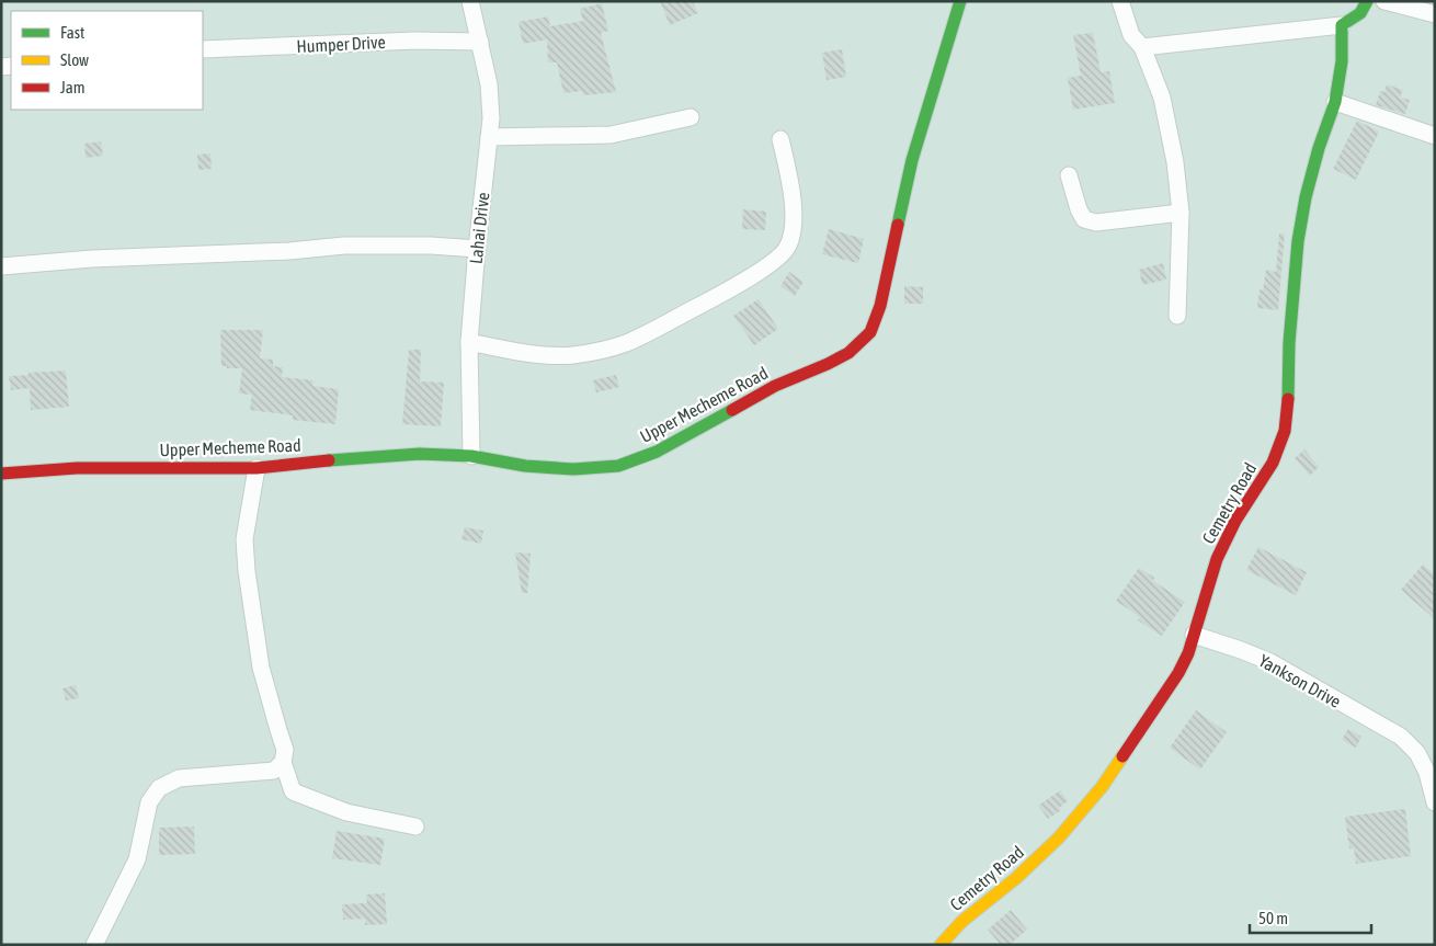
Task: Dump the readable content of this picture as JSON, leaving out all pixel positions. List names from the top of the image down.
{
  "streets": {
    "street": [
      "Humper Drive",
      "Lahai Drive",
      "Upper Mecheme Road",
      "Cemetry Road",
      "Yankson Drive"
    ]
  },
  "crossings": [
    ["Humper Drive", "Lahai Drive"],
    ["Lahai Drive", "Upper Mecheme Road"],
    ["Cemetry Road", "Yankson Drive"]
  ],
  "legend": ["Fast", "Slow", "Jam"],
  "scale_bar": "50 m"
}
